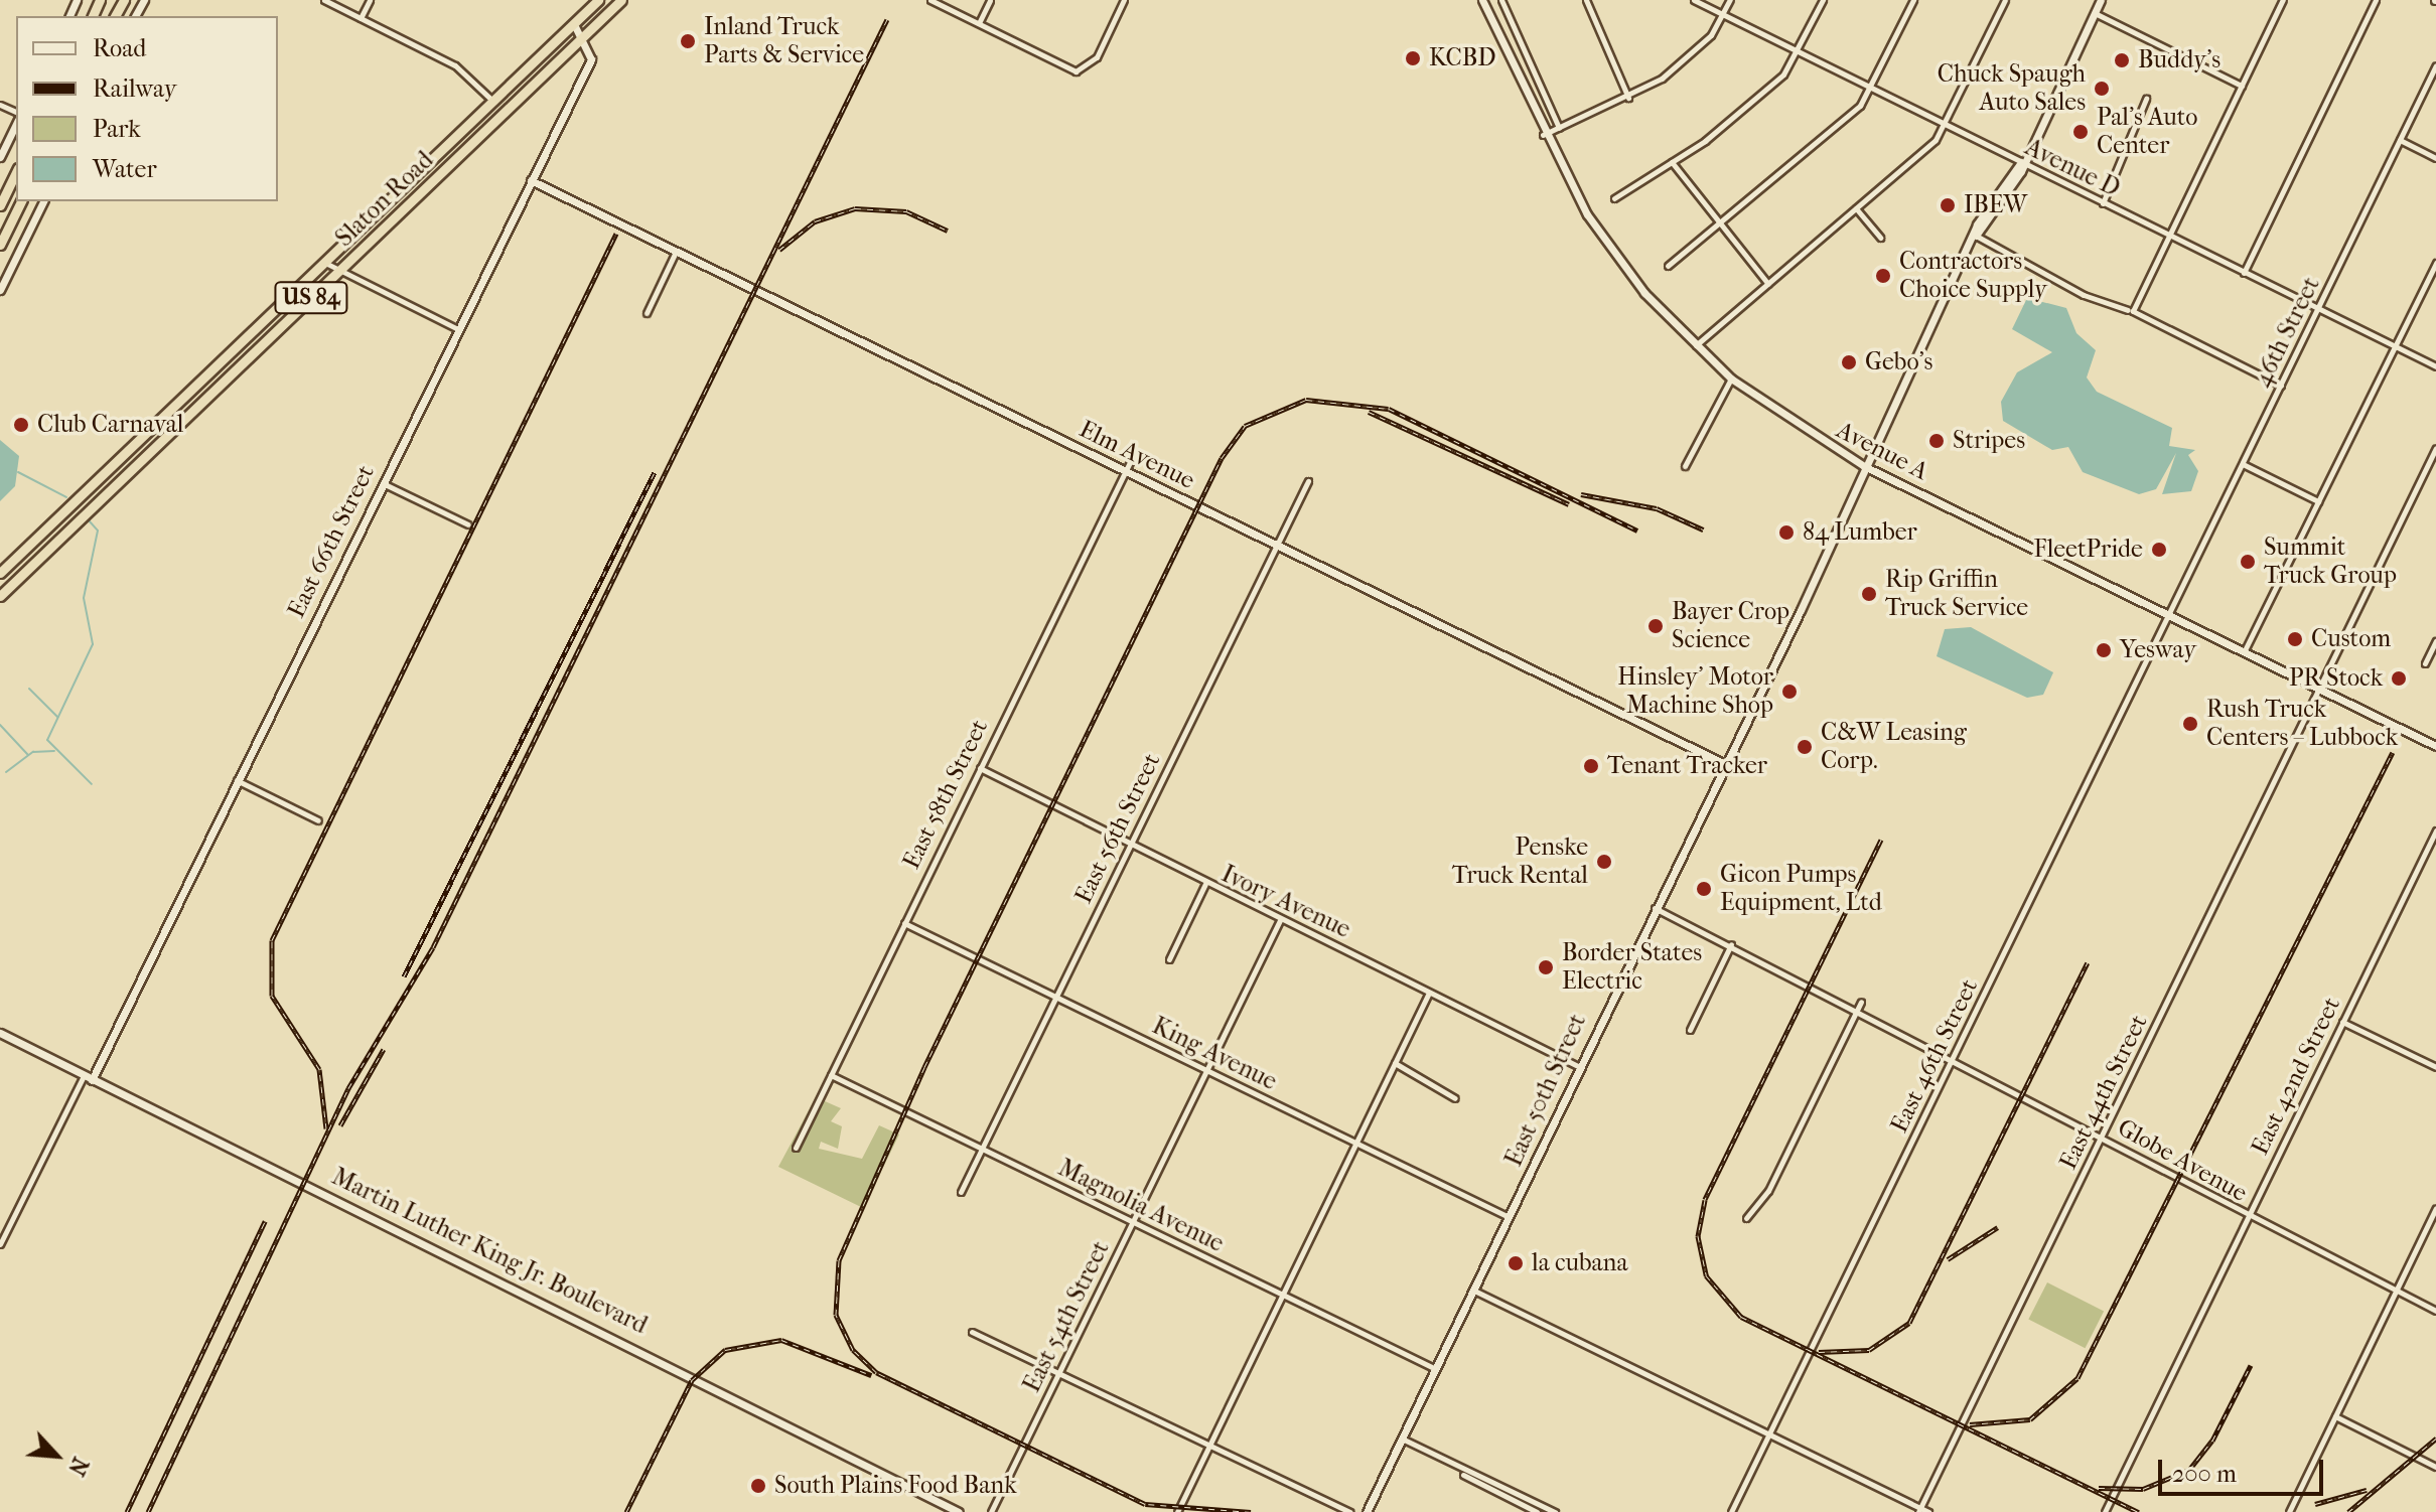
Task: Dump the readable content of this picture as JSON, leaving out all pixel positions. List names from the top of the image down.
{
  "streets": {
    "highway": ["Slaton Road", "US 84"],
    "main road": [
      "Avenue A",
      "Elm Avenue",
      "East 66th Street",
      "East 50th Street",
      "Martin Luther King Jr. Boulevard"
    ],
    "street": [
      "Avenue D",
      "46th Street",
      "East 58th Street",
      "East 56th Street",
      "Ivory Avenue",
      "King Avenue",
      "East 46th Street",
      "East 42nd Street",
      "East 44th Street",
      "Globe Avenue",
      "Magnolia Avenue",
      "East 54th Street"
    ]
  },
  "crossings": [
    ["Avenue D", "46th Street"],
    ["Avenue D", "East 50th Street"],
    ["Slaton Road", "East 66th Street"],
    ["46th Street", "Avenue A"],
    ["46th Street", "East 46th Street"],
    ["Avenue A", "East 46th Street"],
    ["Avenue A", "East 50th Street"],
    ["Avenue A", "East 44th Street"],
    ["Elm Avenue", "East 66th Street"],
    ["Elm Avenue", "East 58th Street"],
    ["Elm Avenue", "East 56th Street"],
    ["Elm Avenue", "East 50th Street"],
    ["East 66th Street", "Martin Luther King Jr. Boulevard"],
    ["East 58th Street", "Ivory Avenue"],
    ["East 58th Street", "King Avenue"],
    ["East 58th Street", "Magnolia Avenue"],
    ["East 56th Street", "Ivory Avenue"],
    ["East 56th Street", "King Avenue"],
    ["East 56th Street", "Magnolia Avenue"],
    ["Ivory Avenue", "East 50th Street"],
    ["Ivory Avenue", "East 54th Street"],
    ["King Avenue", "East 50th Street"],
    ["King Avenue", "East 54th Street"],
    ["East 46th Street", "Globe Avenue"],
    ["East 42nd Street", "Globe Avenue"],
    ["East 50th Street", "Globe Avenue"],
    ["East 50th Street", "Magnolia Avenue"],
    ["East 44th Street", "Globe Avenue"],
    ["Magnolia Avenue", "East 54th Street"]
  ],
  "places": [
    "Inland Truck Parts & Service",
    "KCBD",
    "Buddy's",
    "Chuck Spaugh Auto Sales",
    "Pal's Auto Center",
    "IBEW",
    "Contractors Choice Supply",
    "Gebo's",
    "Club Carnaval",
    "Stripes",
    "84 Lumber",
    "FleetPride",
    "Summit Truck Group",
    "Rip Griffin Truck Service",
    "Bayer Crop Science",
    "Custom",
    "Yesway",
    "PR Stock",
    "Hinsley' Motor Machine Shop",
    "Rush Truck Centers – Lubbock",
    "C&W Leasing Corp.",
    "Tenant Tracker",
    "Penske Truck Rental",
    "Gicon Pumps Equipment, Ltd",
    "Border States Electric",
    "la cubana",
    "South Plains Food Bank"
  ],
  "legend": [
    "Road",
    "Railway",
    "Park",
    "Water"
  ],
  "scale_bar": "200 m",
  "north": "bottom right"
}
